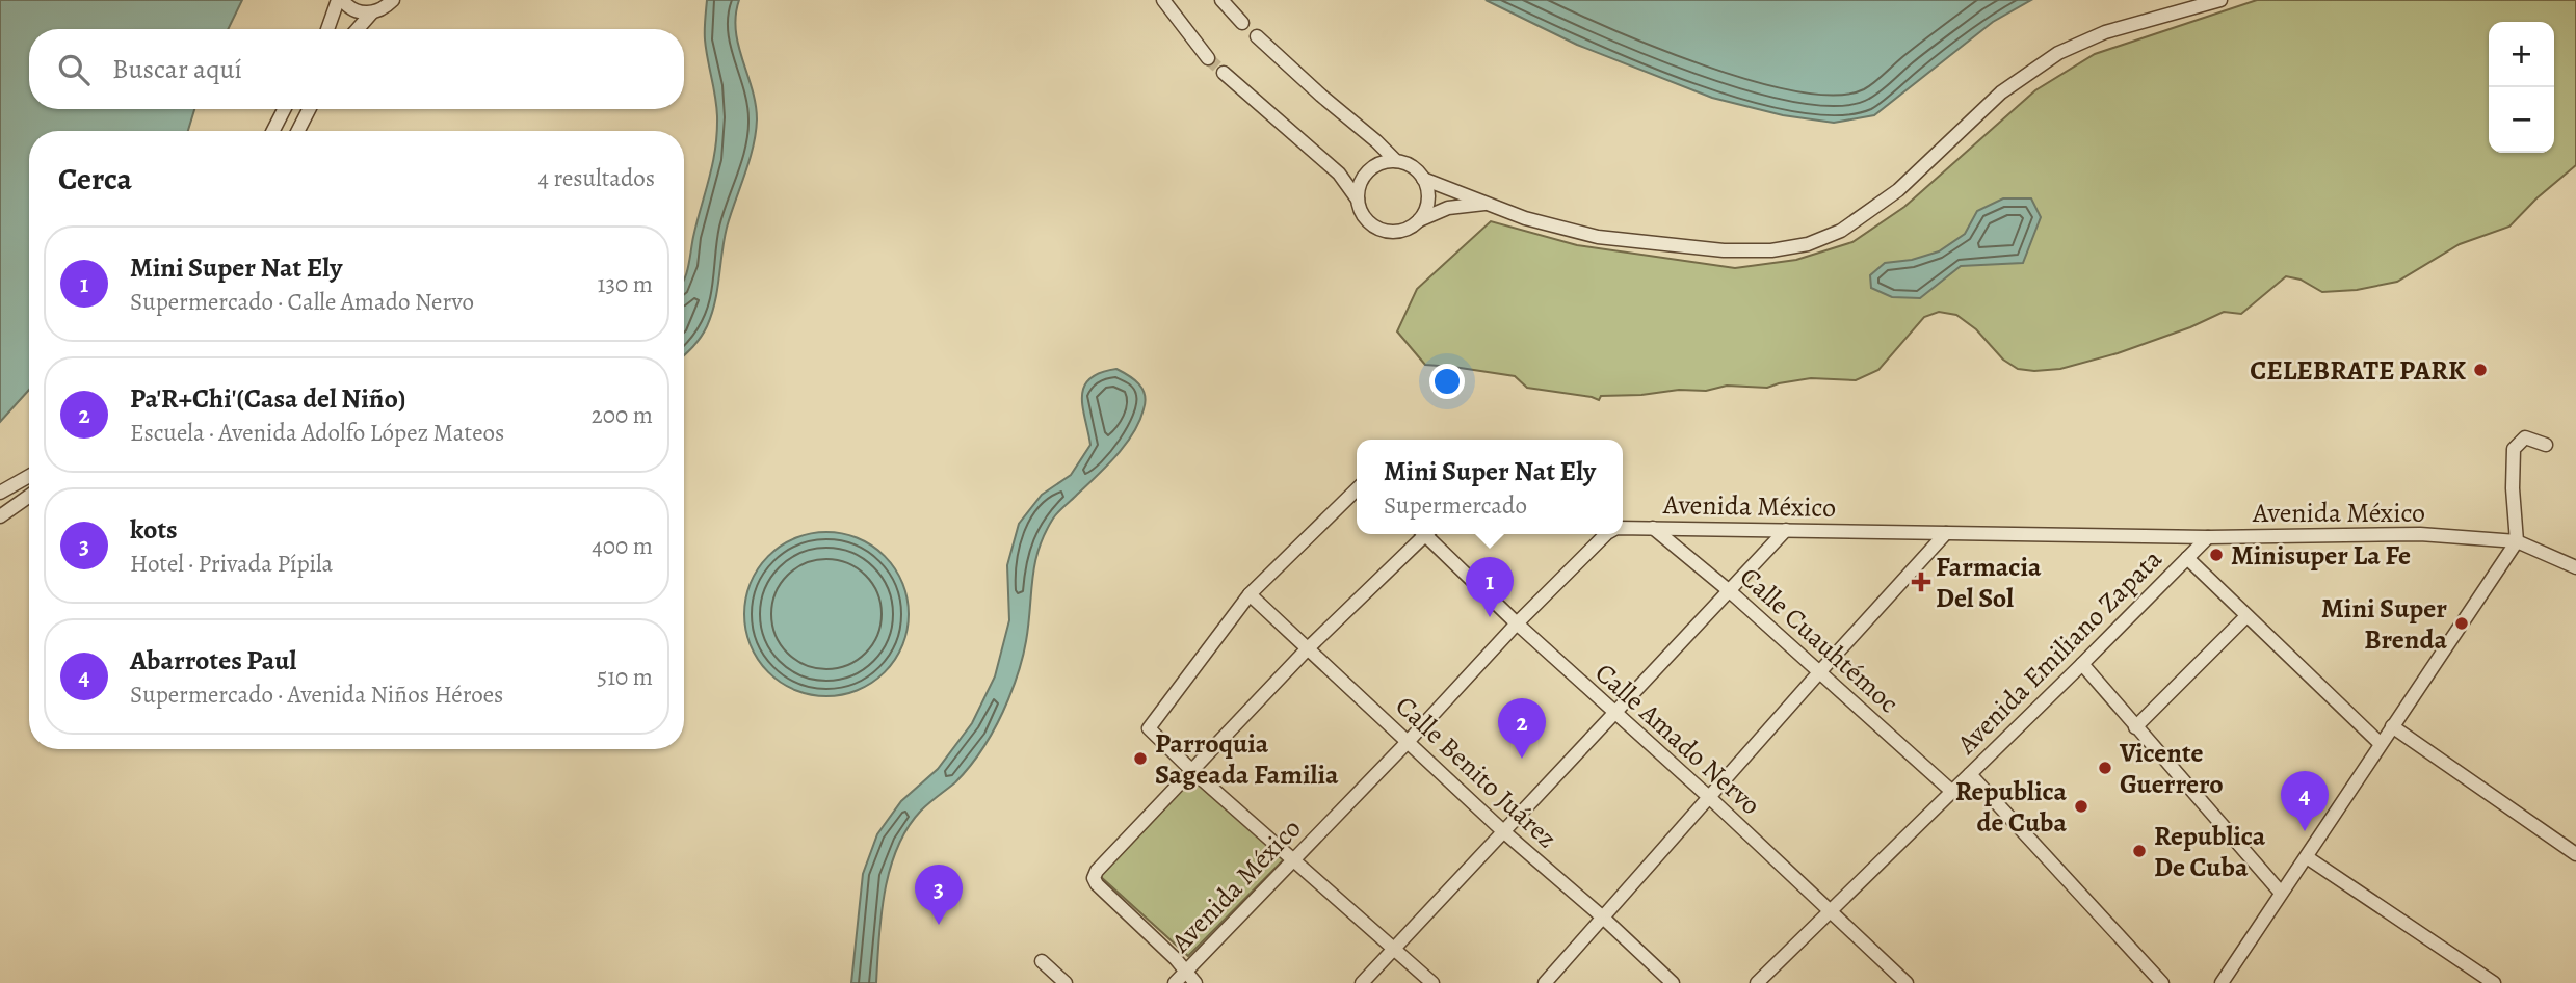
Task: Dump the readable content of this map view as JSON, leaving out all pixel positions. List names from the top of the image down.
{
  "streets": {
    "street": [
      "Avenida México",
      "Calle Cuauhtémoc",
      "Avenida Emiliano Zapata",
      "Calle Amado Nervo",
      "Calle Benito Juárez"
    ]
  },
  "crossings": [
    ["Avenida México", "Calle Cuauhtémoc"],
    ["Avenida México", "Avenida Emiliano Zapata"],
    ["Avenida México", "Calle Amado Nervo"],
    ["Avenida México", "Calle Benito Juárez"],
    ["Calle Cuauhtémoc", "Avenida Emiliano Zapata"],
    ["Avenida Emiliano Zapata", "Calle Amado Nervo"]
  ],
  "places": {
    "other": [
      "CELEBRATE PARK",
      "Minisuper La Fe",
      "Mini Super Brenda",
      "Parroquia Sageada Familia",
      "Vicente Guerrero",
      "Republica de Cuba",
      "Republica De Cuba"
    ],
    "health": ["Farmacia Del Sol"]
  },
  "page": {
    "map_buttons": ["+", "−"],
    "search": "Buscar aquí",
    "heading": ["Cerca", "4 resultados"],
    "list": [
      {
        "mark": "1",
        "name": "Mini Super Nat Ely",
        "note": "Supermercado · Calle Amado Nervo",
        "value": "130 m"
      },
      {
        "mark": "2",
        "name": "Pa'R+Chi'(Casa del Niño)",
        "note": "Escuela · Avenida Adolfo López Mateos",
        "value": "200 m"
      },
      {
        "mark": "3",
        "name": "kots",
        "note": "Hotel · Privada Pípila",
        "value": "400 m"
      },
      {
        "mark": "4",
        "name": "Abarrotes Paul",
        "note": "Supermercado · Avenida Niños Héroes",
        "value": "510 m"
      }
    ],
    "popup": ["Mini Super Nat Ely", "Supermercado"],
    "pins": [
      "1",
      "2",
      "4",
      "3"
    ]
  }
}
